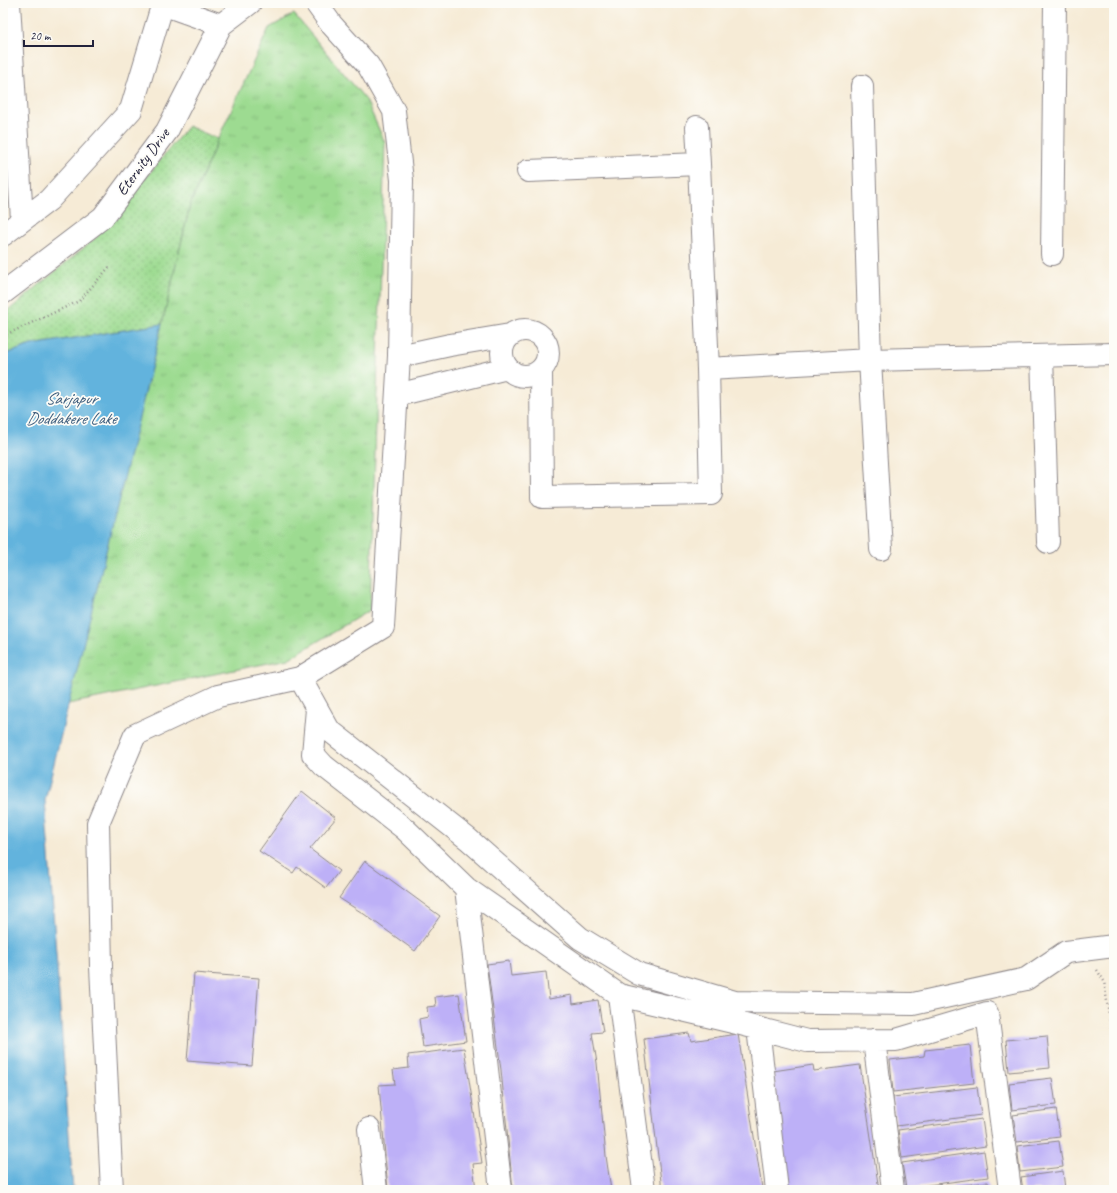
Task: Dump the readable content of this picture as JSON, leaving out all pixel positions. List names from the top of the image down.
{
  "streets": {
    "street": ["Eternity Drive"]
  },
  "water": ["Sarjapur Doddakere Lake"],
  "scale_bar": "20 m"
}
